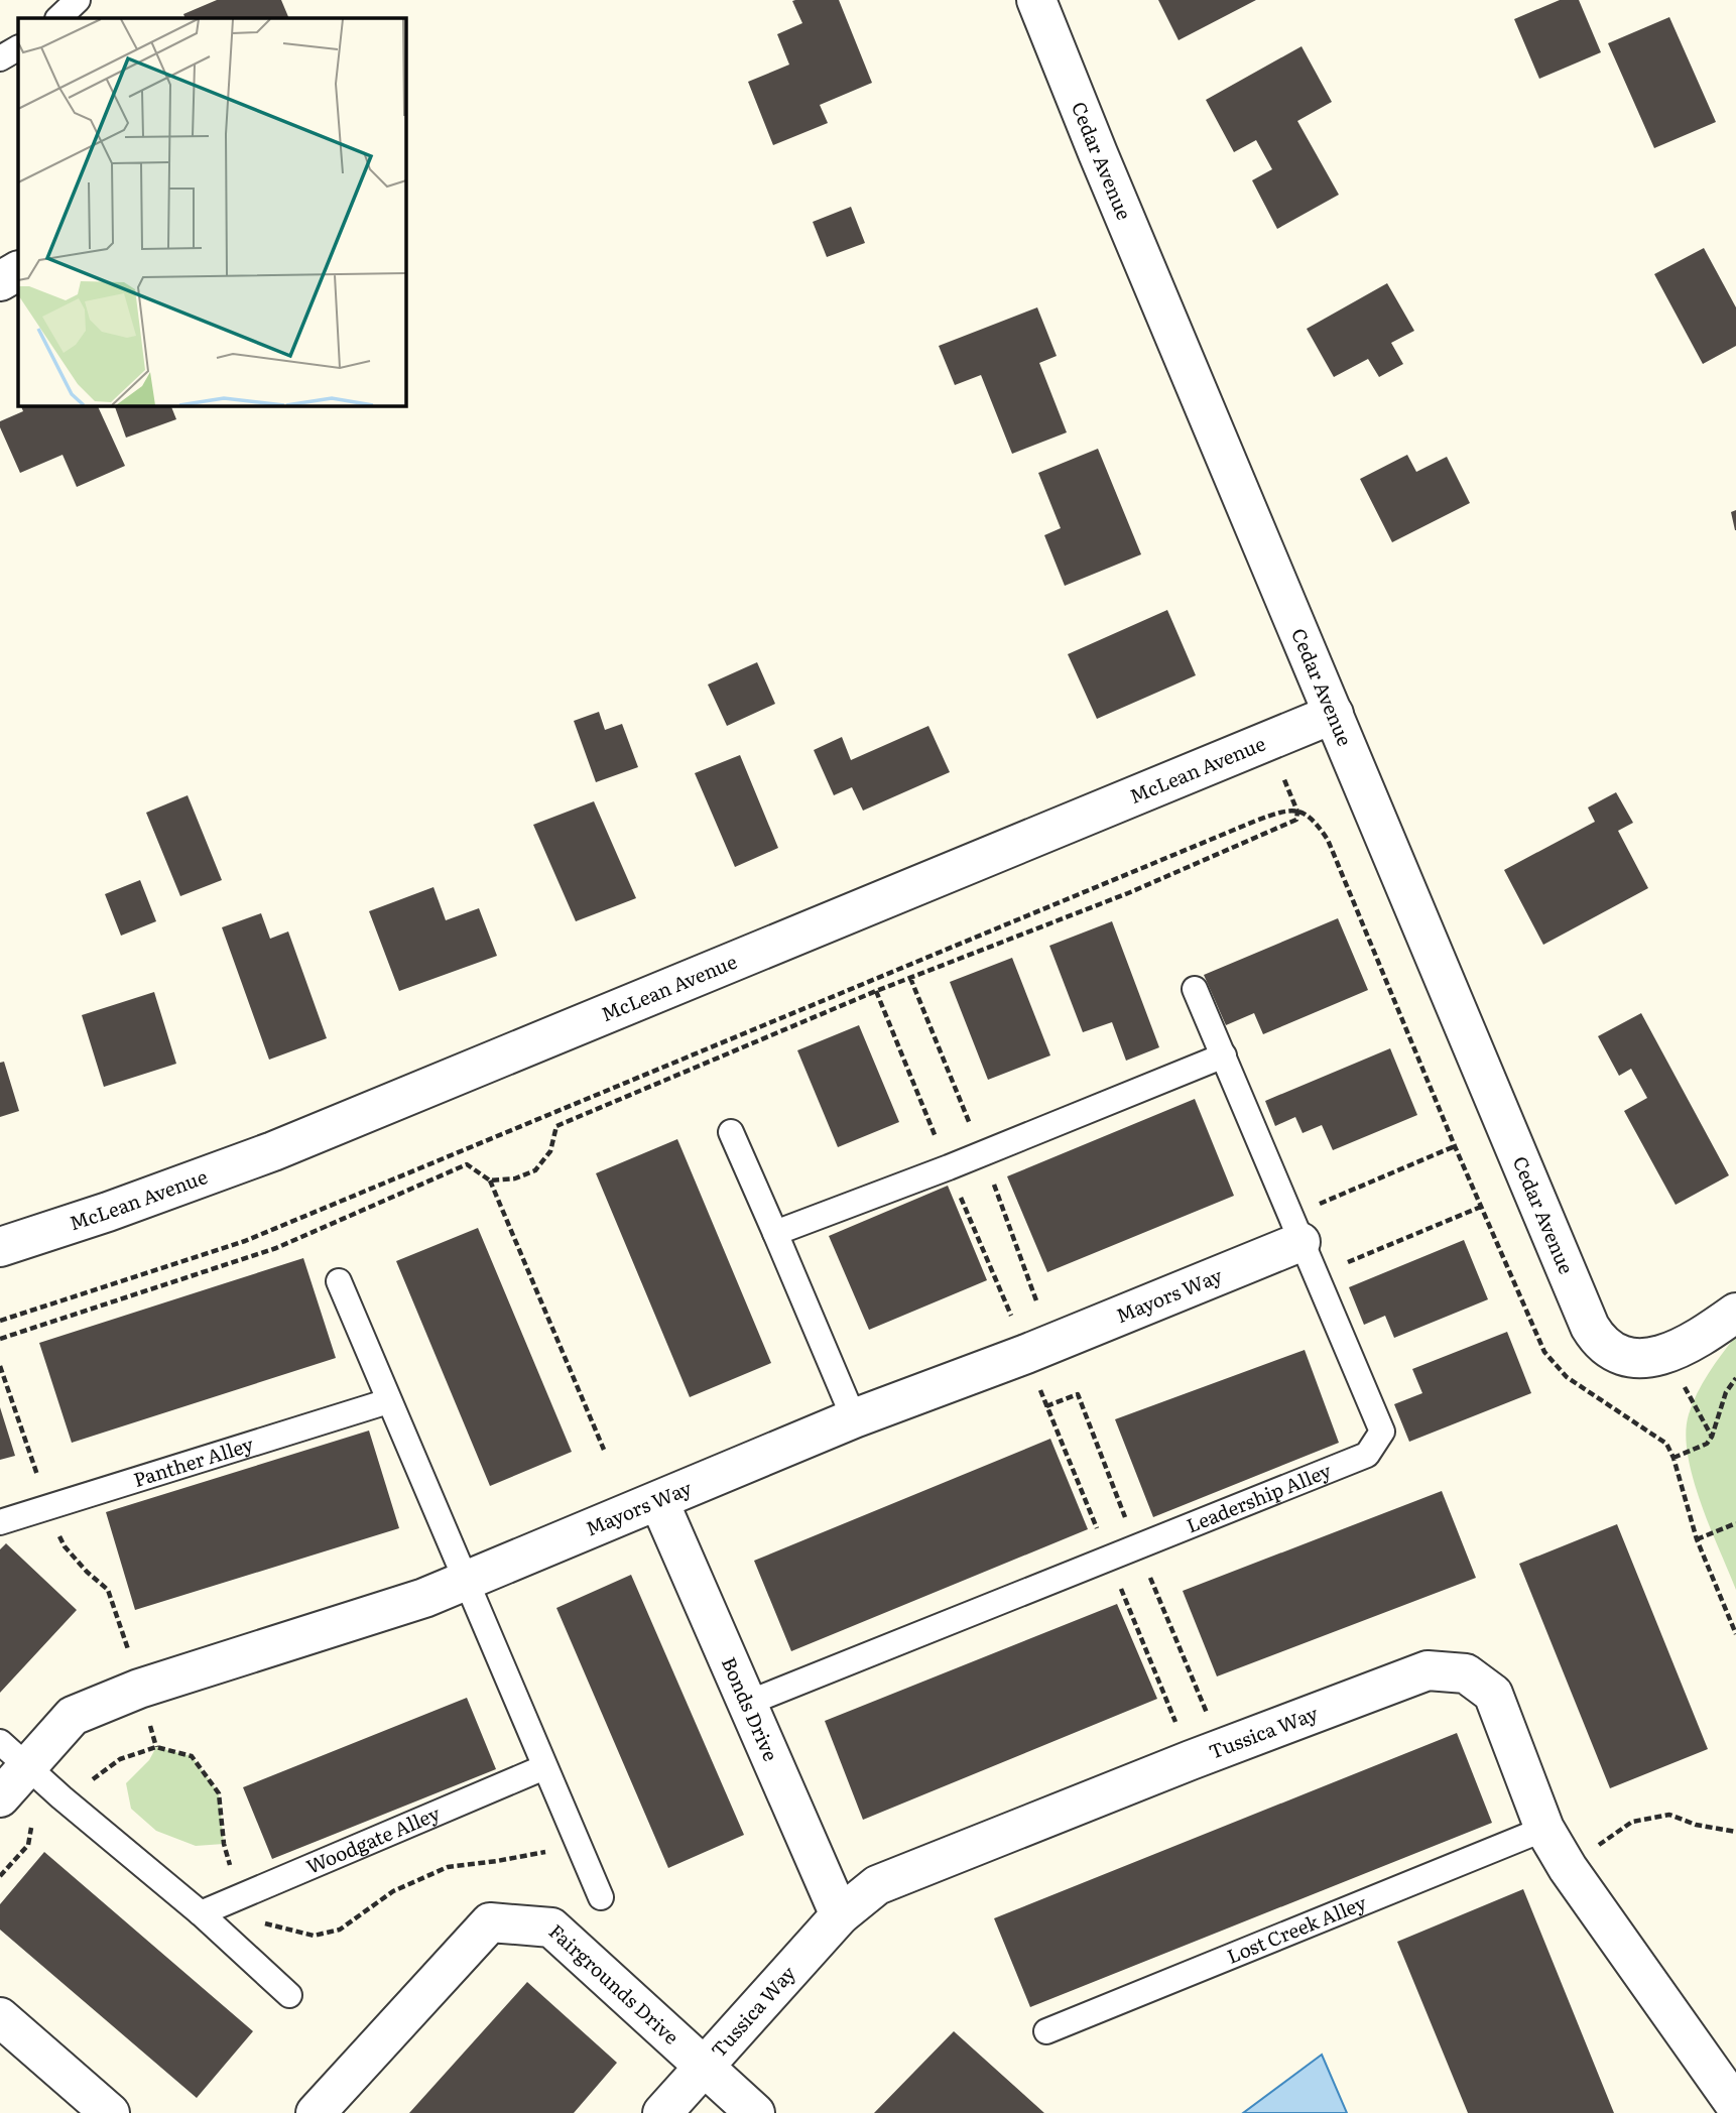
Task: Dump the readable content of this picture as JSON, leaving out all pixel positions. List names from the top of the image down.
{
  "streets": {
    "street": [
      "Cedar Avenue",
      "McLean Avenue",
      "Mayors Way",
      "Bonds Drive",
      "Tussica Way",
      "Fairgrounds Drive"
    ],
    "lane": [
      "Panther Alley",
      "Leadership Alley",
      "Woodgate Alley",
      "Lost Creek Alley"
    ]
  },
  "crossings": [
    ["Cedar Avenue", "McLean Avenue"],
    ["Mayors Way", "Leadership Alley"],
    ["Mayors Way", "Bonds Drive"],
    ["Leadership Alley", "Bonds Drive"],
    ["Bonds Drive", "Tussica Way"],
    ["Tussica Way", "Lost Creek Alley"],
    ["Tussica Way", "Fairgrounds Drive"]
  ]
}
